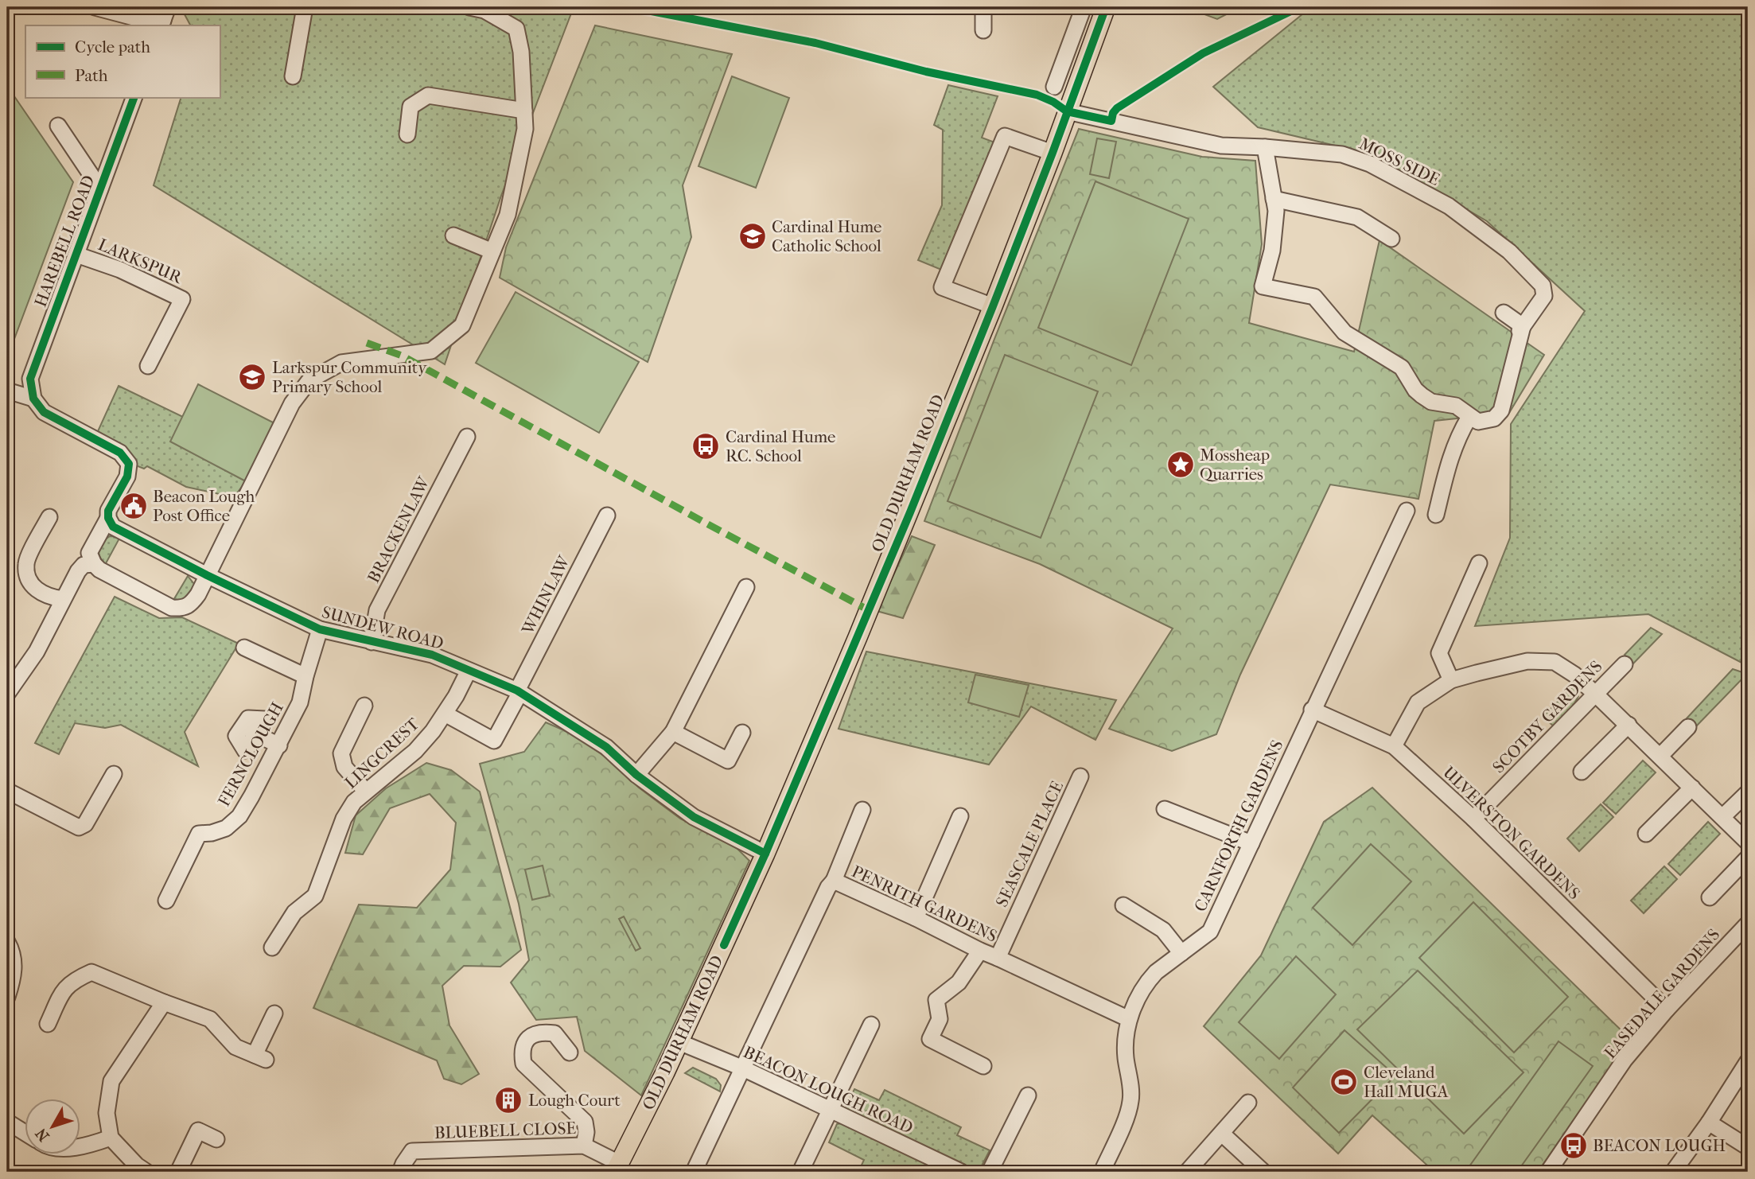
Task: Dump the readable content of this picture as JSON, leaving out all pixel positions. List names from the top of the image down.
{
  "streets": {
    "main road": ["OLD DURHAM ROAD"],
    "street": [
      "MOSS SIDE",
      "HAREBELL ROAD",
      "LARKSPUR",
      "BRACKENLAW",
      "WHINLAW",
      "SUNDEW ROAD",
      "SCOTBY GARDENS",
      "LINGCREST",
      "FERNCLOUGH",
      "CARNFORTH GARDENS",
      "ULVERSTON GARDENS",
      "SEASCALE PLACE",
      "PENRITH GARDENS",
      "EASEDALE GARDENS",
      "BEACON LOUGH ROAD",
      "BLUEBELL CLOSE"
    ]
  },
  "crossings": [
    ["MOSS SIDE", "OLD DURHAM ROAD"],
    ["HAREBELL ROAD", "LARKSPUR"],
    ["OLD DURHAM ROAD", "SUNDEW ROAD"],
    ["OLD DURHAM ROAD", "BEACON LOUGH ROAD"],
    ["OLD DURHAM ROAD", "BLUEBELL CLOSE"],
    ["BRACKENLAW", "SUNDEW ROAD"],
    ["WHINLAW", "SUNDEW ROAD"],
    ["WHINLAW", "LINGCREST"],
    ["SUNDEW ROAD", "LINGCREST"],
    ["SUNDEW ROAD", "FERNCLOUGH"],
    ["SCOTBY GARDENS", "ULVERSTON GARDENS"],
    ["CARNFORTH GARDENS", "ULVERSTON GARDENS"],
    ["CARNFORTH GARDENS", "PENRITH GARDENS"],
    ["ULVERSTON GARDENS", "EASEDALE GARDENS"],
    ["SEASCALE PLACE", "PENRITH GARDENS"],
    ["PENRITH GARDENS", "BEACON LOUGH ROAD"]
  ],
  "places": {
    "school or university": ["Cardinal Hume Catholic School", "Larkspur Community Primary School"],
    "bus stop": ["Cardinal Hume RC. School", "BEACON LOUGH"],
    "place": ["Mossheap Quarries"],
    "public building": ["Beacon Lough Post Office"],
    "sports": ["Cleveland Hall MUGA"],
    "building": ["Lough Court"]
  },
  "legend": ["Cycle path", "Path"],
  "north": "bottom left"
}
